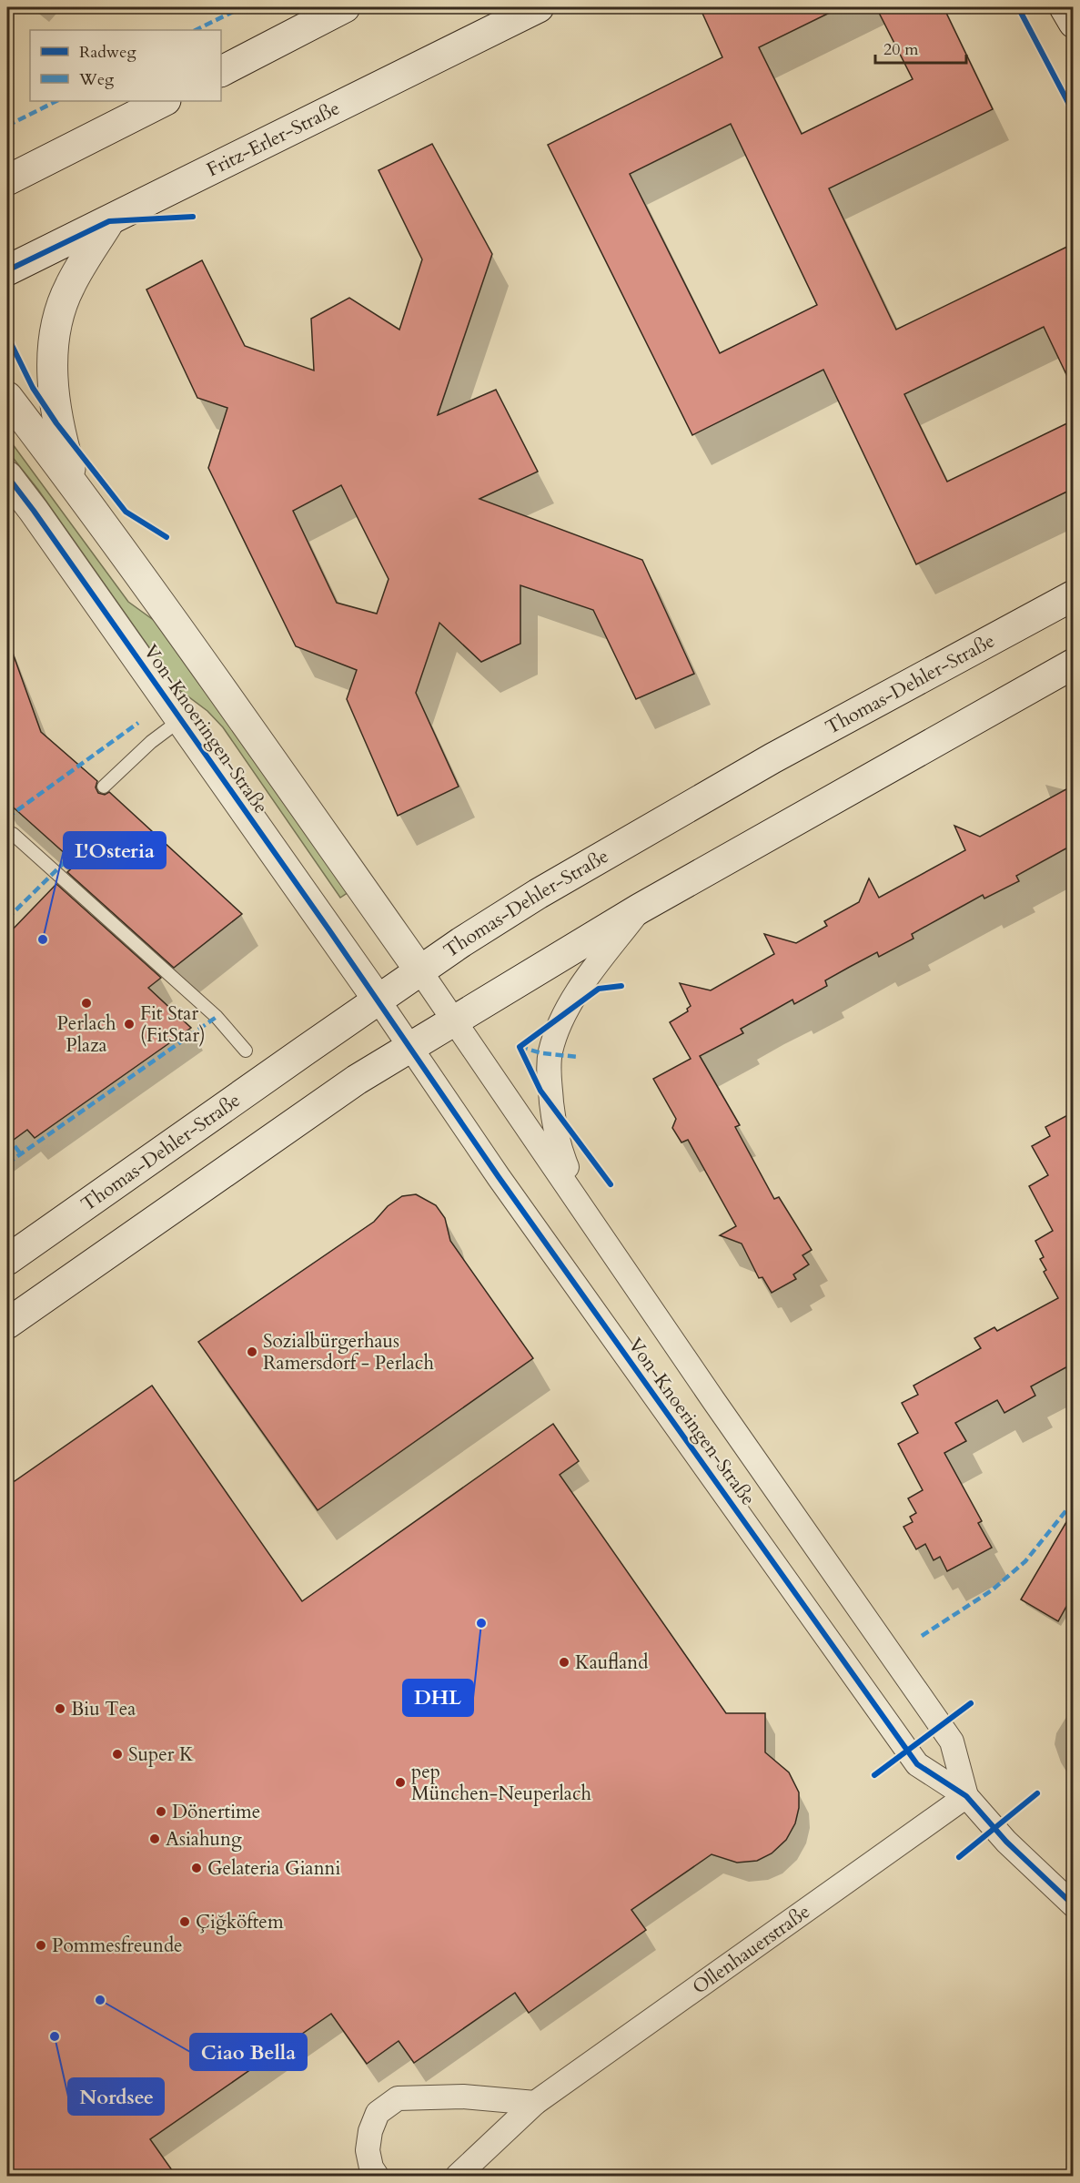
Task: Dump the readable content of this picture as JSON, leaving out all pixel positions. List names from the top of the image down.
{
  "streets": {
    "main road": ["Fritz-Erler-Straße", "Thomas-Dehler-Straße", "Von-Knoeringen-Straße"],
    "street": ["Ollenhauerstraße"]
  },
  "crossings": [
    ["Thomas-Dehler-Straße", "Von-Knoeringen-Straße"],
    ["Von-Knoeringen-Straße", "Ollenhauerstraße"]
  ],
  "places": [
    "L'Osteria",
    "Perlach Plaza",
    "Fit Star (FitStar)",
    "Sozialbürgerhaus Ramersdorf - Perlach",
    "DHL",
    "Kaufland",
    "Biu Tea",
    "Super K",
    "pep München-Neuperlach",
    "Dönertime",
    "Asiahung",
    "Gelateria Gianni",
    "Çiğköftem",
    "Pommesfreunde",
    "Ciao Bella",
    "Nordsee"
  ],
  "legend": ["Radweg", "Weg"],
  "scale_bar": "20 m"
}
